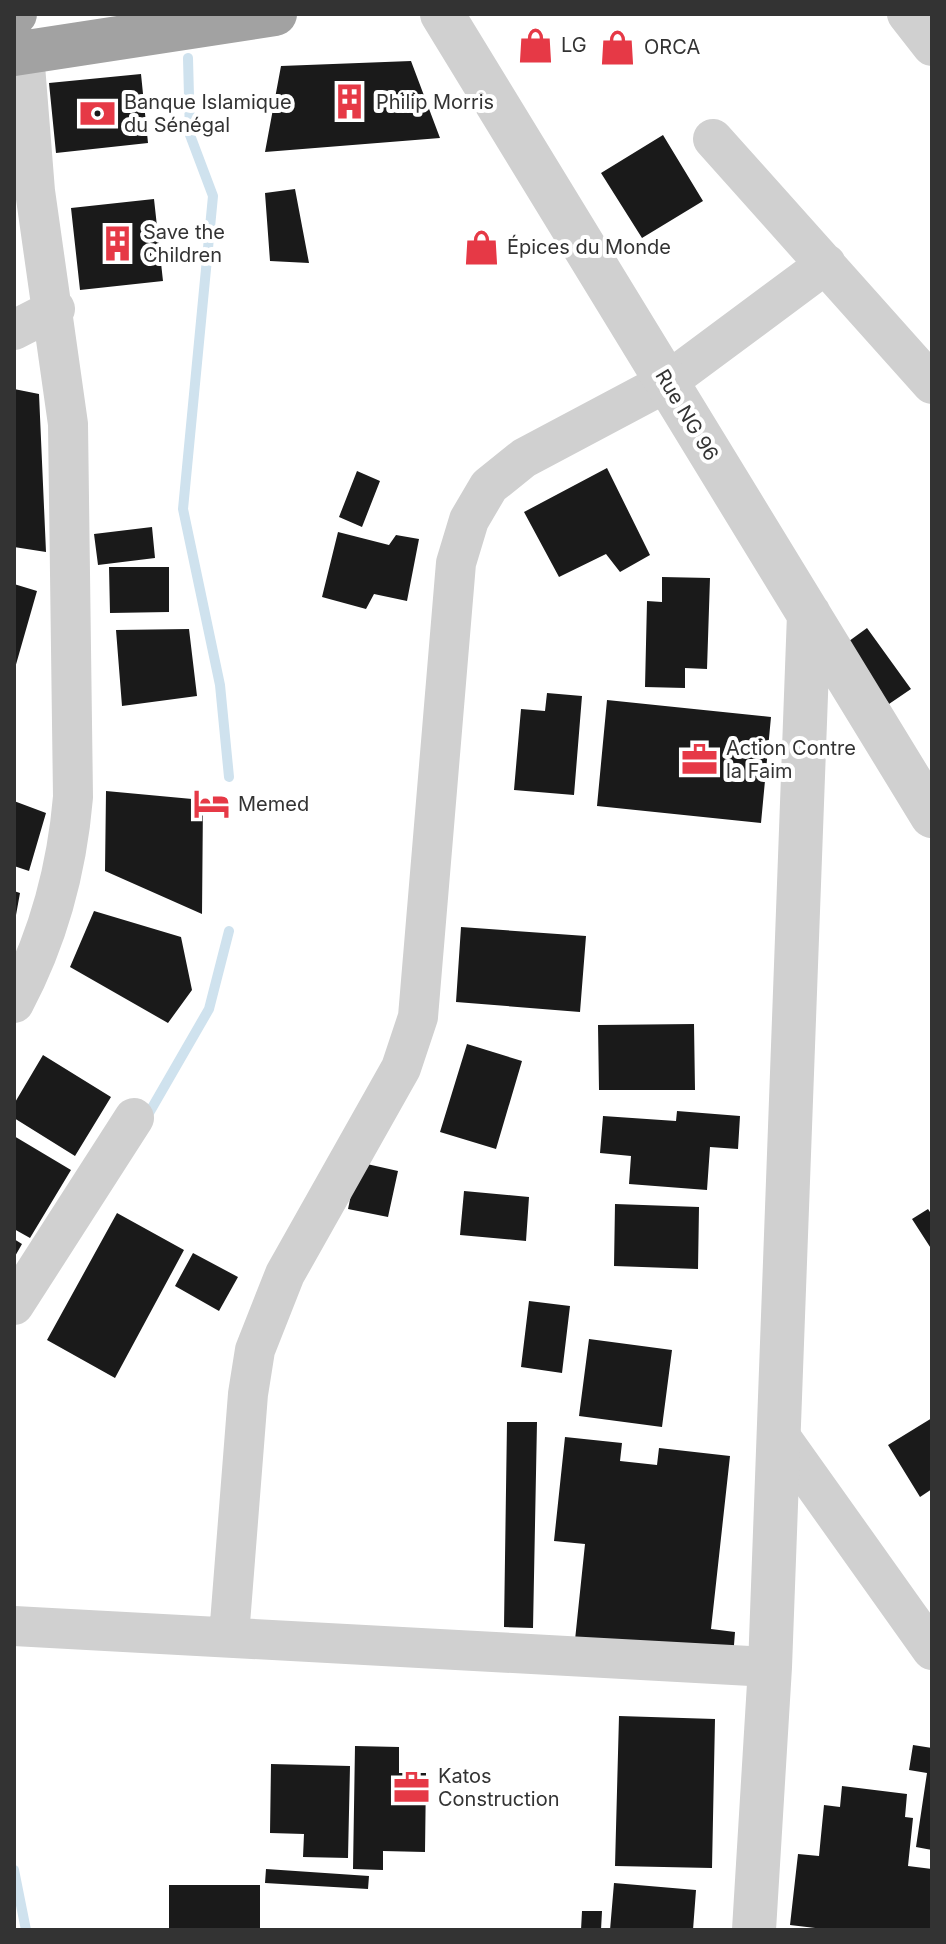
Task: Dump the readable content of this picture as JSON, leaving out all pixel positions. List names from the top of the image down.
{
  "streets": {
    "street": ["Rue NG 96"]
  },
  "places": {
    "shop": ["LG", "ORCA", "Épices du Monde"],
    "building": ["Philip Morris", "Save the Children"],
    "bank": ["Banque Islamique du Sénégal"],
    "office": ["Action Contre la Faim", "Katos Construction"],
    "hotel": ["Memed"]
  }
}
